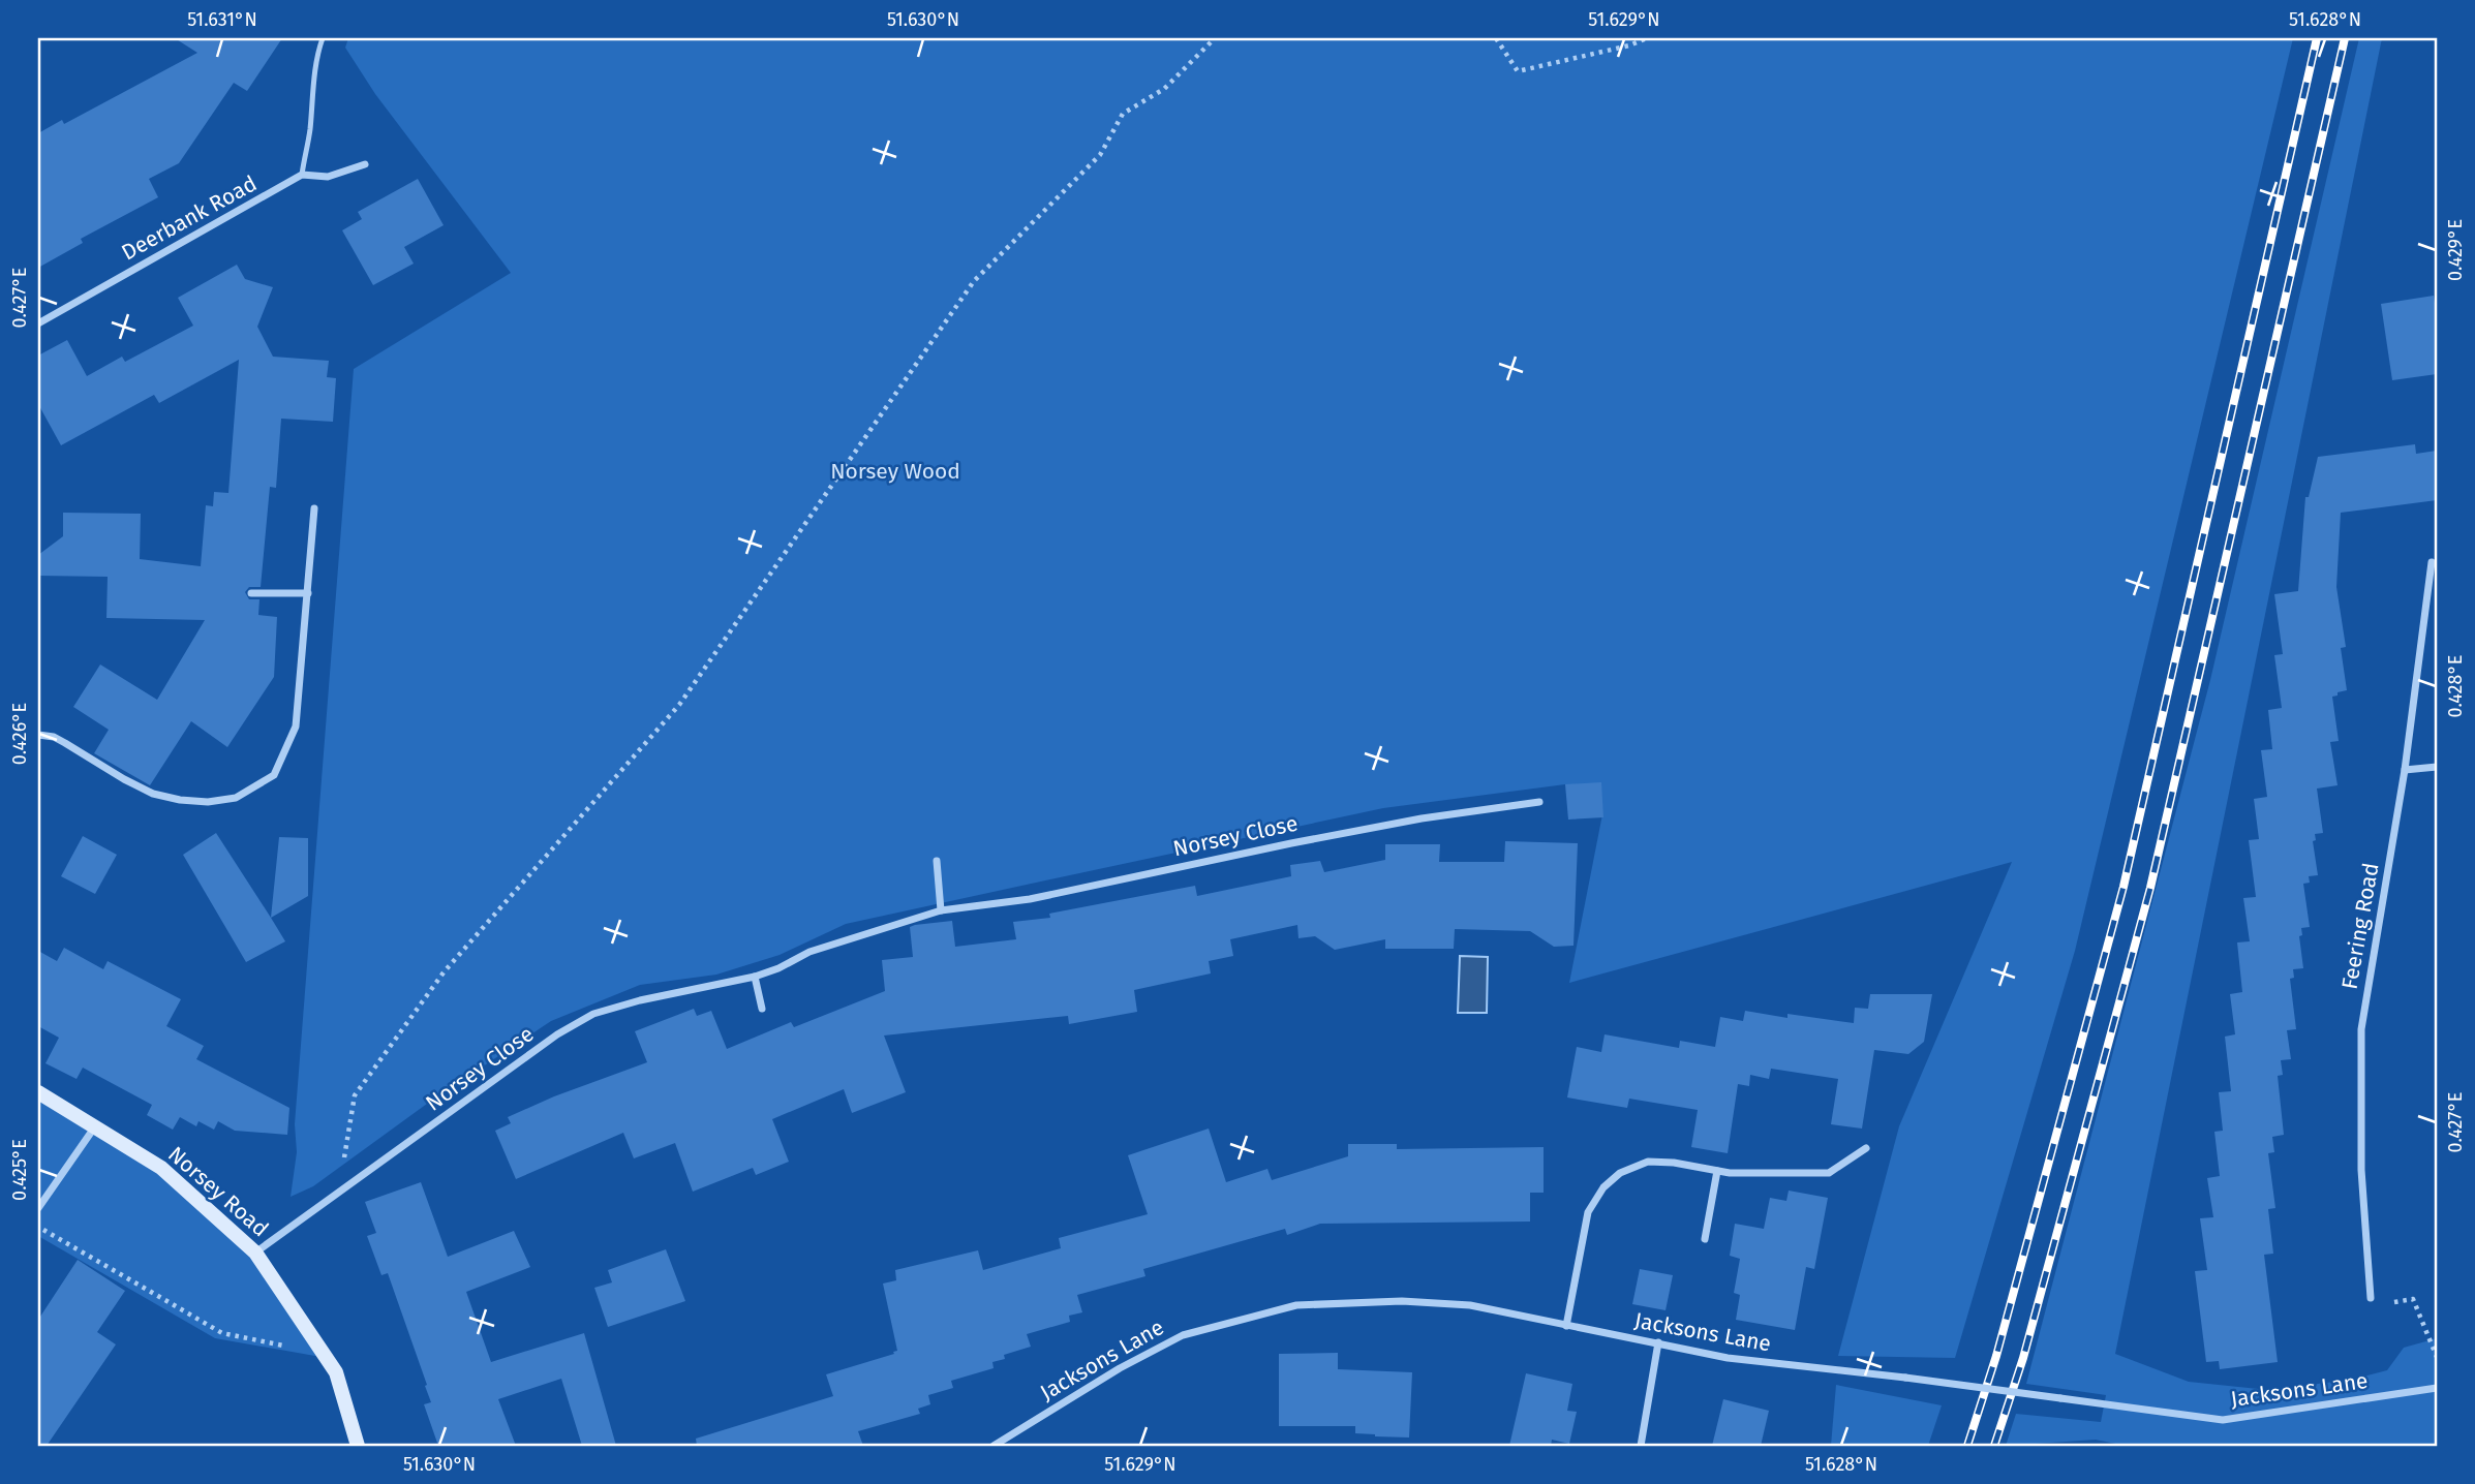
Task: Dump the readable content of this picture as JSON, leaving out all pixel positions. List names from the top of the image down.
{
  "streets": {
    "street": [
      "Deerbank Road",
      "Norsey Close",
      "Feering Road",
      "Norsey Road",
      "Jacksons Lane"
    ]
  },
  "crossings": [
    ["Norsey Close", "Norsey Road"]
  ],
  "parks": ["Norsey Wood"],
  "coordinates": [
    "51.631°N",
    "51.630°N",
    "51.629°N",
    "51.628°N",
    "0.429°E",
    "0.427°E",
    "0.428°E",
    "0.426°E",
    "0.425°E"
  ]
}
